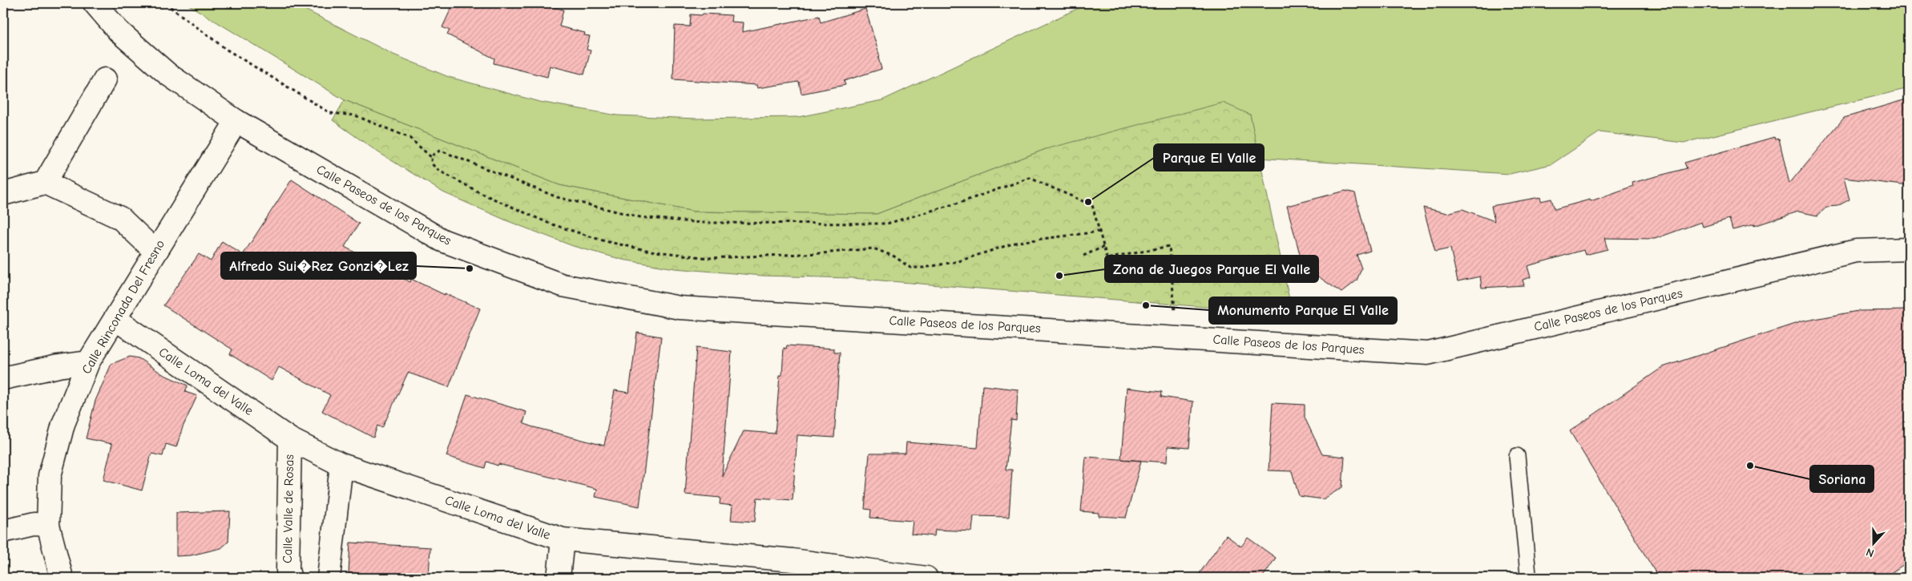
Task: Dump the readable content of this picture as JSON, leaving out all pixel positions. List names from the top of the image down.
{
  "streets": {
    "street": [
      "Calle Paseos de los Parques",
      "Calle Rinconada Del Fresno",
      "Calle Loma del Valle",
      "Calle Valle de Rosas"
    ]
  },
  "crossings": [
    ["Calle Paseos de los Parques", "Calle Rinconada Del Fresno"],
    ["Calle Rinconada Del Fresno", "Calle Loma del Valle"],
    ["Calle Loma del Valle", "Calle Valle de Rosas"]
  ],
  "places": [
    "Parque El Valle",
    "Alfredo Sui�Rez Gonzi�Lez",
    "Zona de Juegos Parque El Valle",
    "Monumento Parque El Valle",
    "Soriana"
  ],
  "north": "bottom"
}
